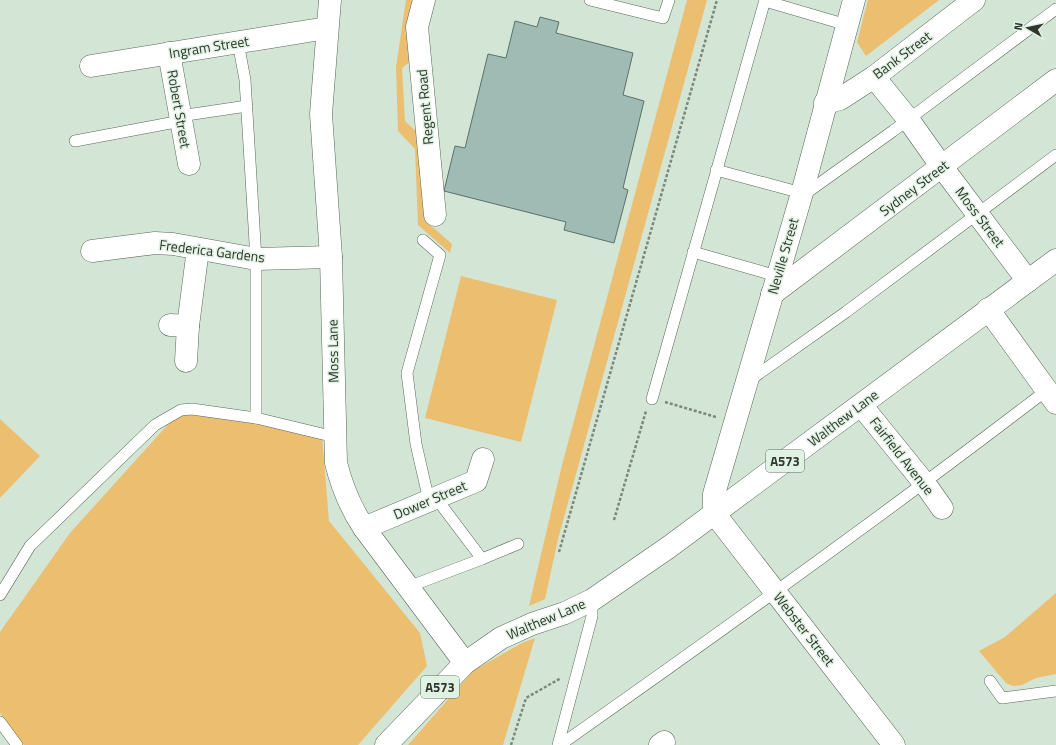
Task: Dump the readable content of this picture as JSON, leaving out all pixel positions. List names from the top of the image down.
{
  "streets": {
    "street": [
      "Ingram Street",
      "Bank Street",
      "Regent Road",
      "Robert Street",
      "Sydney Street",
      "Moss Street",
      "Frederica Gardens",
      "Neville Street",
      "Moss Lane",
      "Walthew Lane",
      "Fairfield Avenue",
      "A573",
      "Dower Street",
      "Webster Street"
    ]
  },
  "crossings": [
    ["Ingram Street", "Robert Street"],
    ["Ingram Street", "Moss Lane"],
    ["Bank Street", "Moss Street"],
    ["Bank Street", "Neville Street"],
    ["Sydney Street", "Moss Street"],
    ["Sydney Street", "Neville Street"],
    ["Moss Street", "Walthew Lane"],
    ["Frederica Gardens", "Moss Lane"],
    ["Neville Street", "Walthew Lane"],
    ["Neville Street", "Webster Street"],
    ["Moss Lane", "Walthew Lane"],
    ["Moss Lane", "A573"],
    ["Moss Lane", "Dower Street"],
    ["Walthew Lane", "Fairfield Avenue"],
    ["Walthew Lane", "A573"],
    ["Walthew Lane", "Webster Street"]
  ],
  "north": "left"
}
